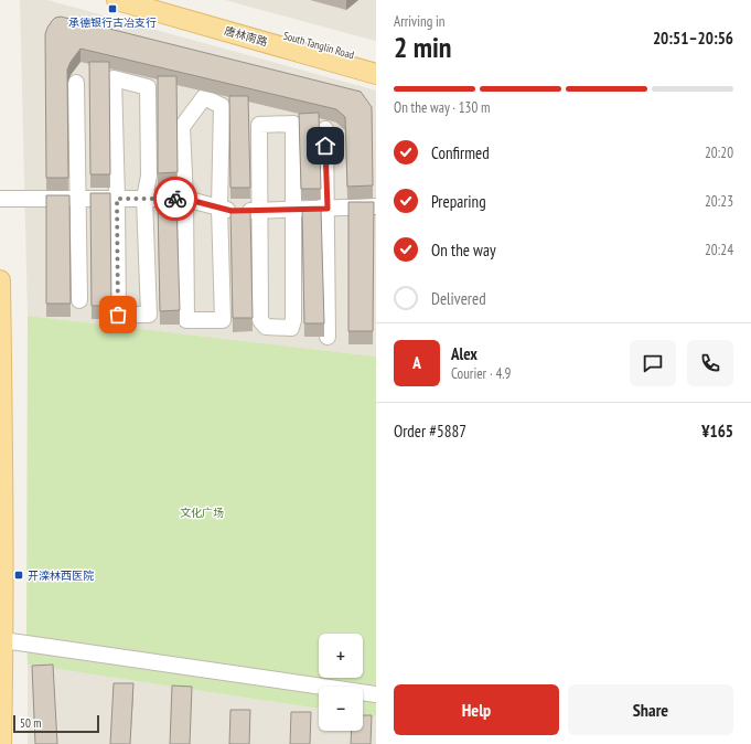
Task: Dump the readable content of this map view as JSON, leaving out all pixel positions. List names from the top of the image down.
{
  "streets": {
    "main road": ["唐林南路", "South Tanglin Road"]
  },
  "parks": ["文化广场"],
  "places": {
    "transit": ["承德银行古冶支行", "开滦林西医院"]
  },
  "scale_bar": "50 m",
  "page": {
    "heading": ["2 min", "Arriving in", "20:51–20:56"],
    "panel": [
      "Alex",
      "Courier · 4.9",
      "Order #5887",
      "¥165"
    ],
    "bar": "On the way · 130 m",
    "list": [
      ["Confirmed", "20:20"],
      ["Preparing", "20:23"],
      ["On the way", "20:24"],
      "Delivered"
    ],
    "round": "A",
    "map_buttons": ["+", "−"],
    "buttons": ["Help", "Share"],
    "scale": "50 m"
  }
}
